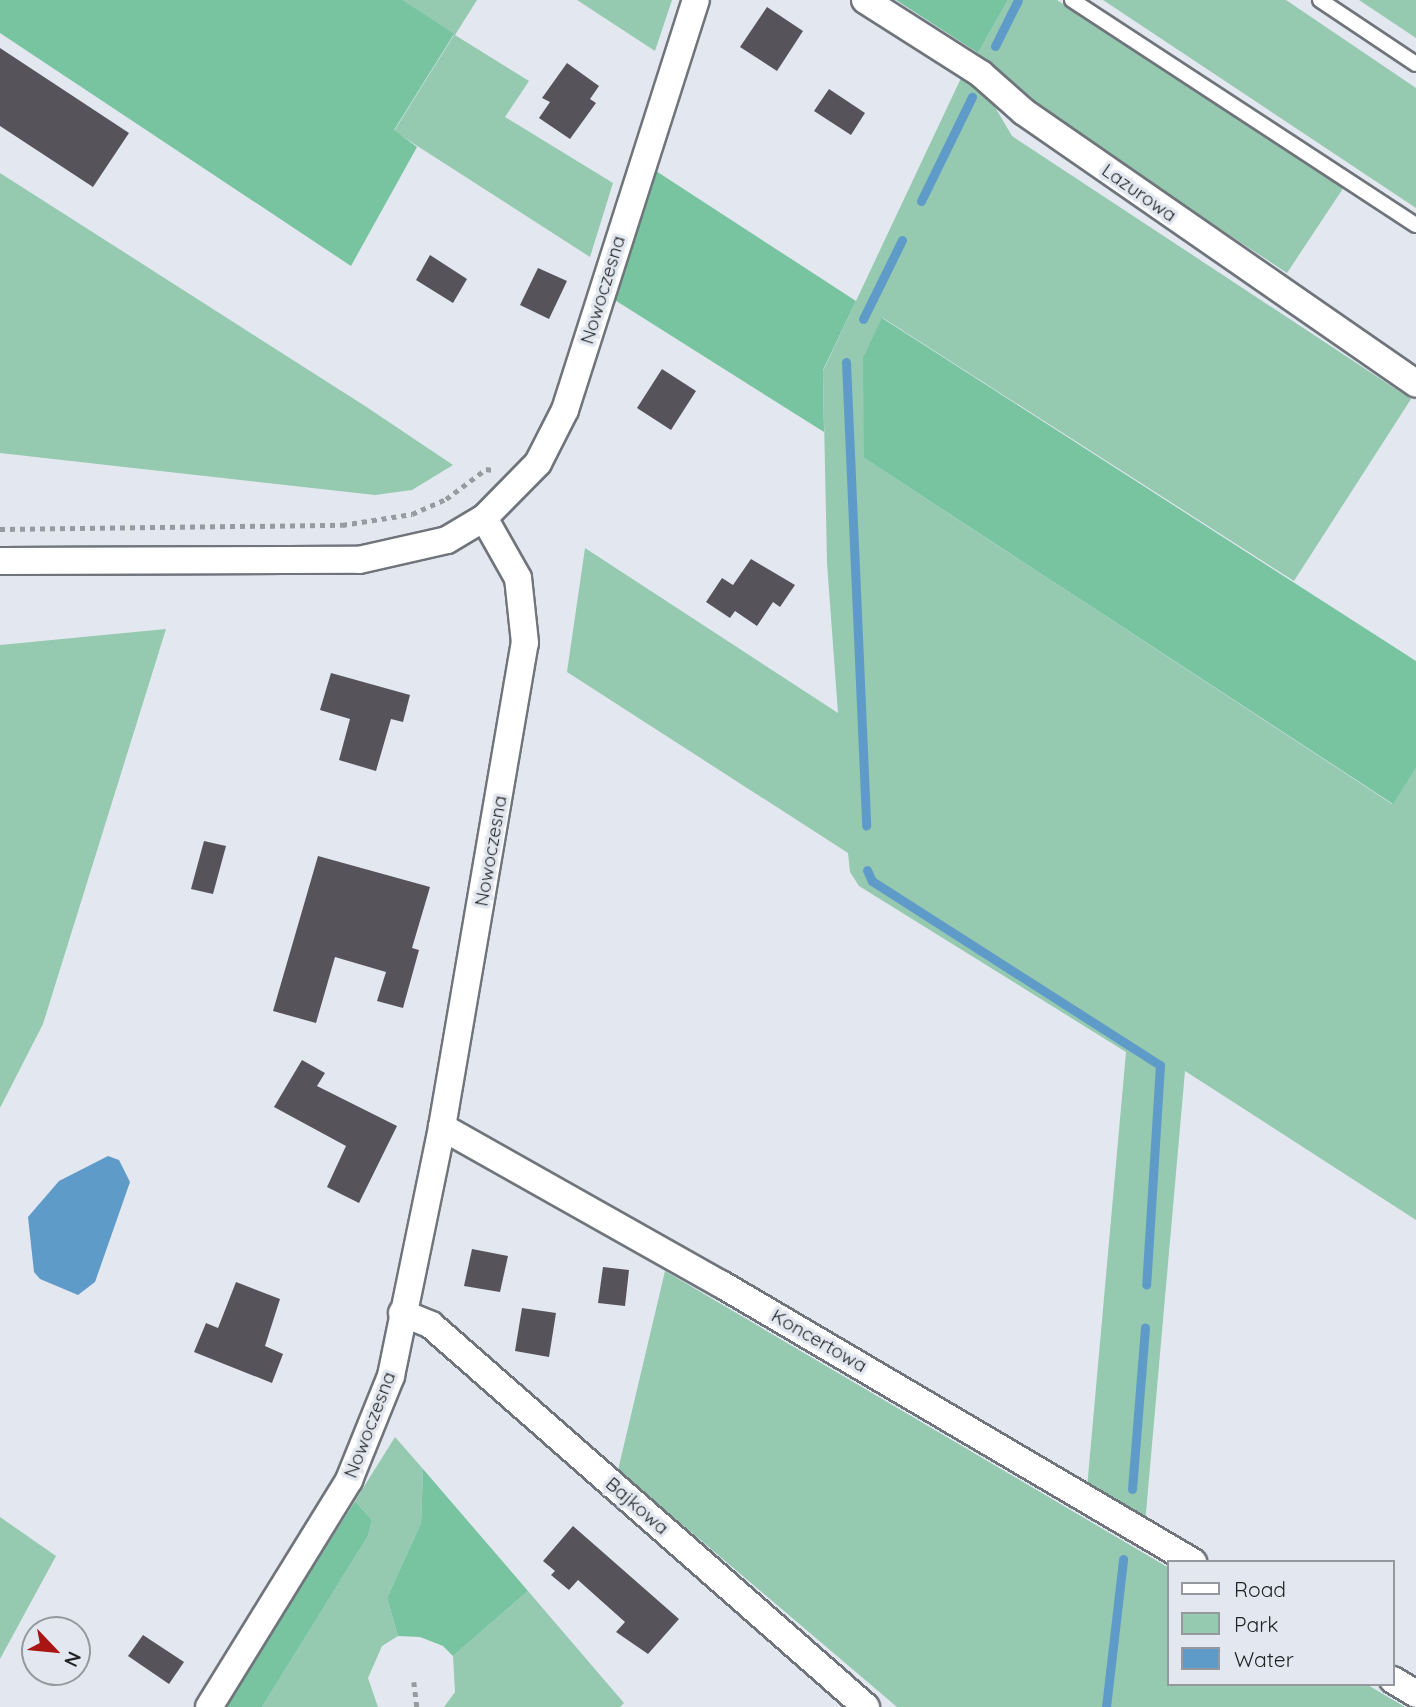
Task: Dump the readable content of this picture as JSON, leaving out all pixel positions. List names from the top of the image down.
{
  "streets": {
    "street": [
      "Lazurowa",
      "Nowoczesna",
      "Koncertowa",
      "Bajkowa"
    ]
  },
  "crossings": [
    ["Nowoczesna", "Koncertowa"],
    ["Nowoczesna", "Bajkowa"]
  ],
  "legend": ["Road", "Park", "Water"],
  "north": "bottom right"
}
